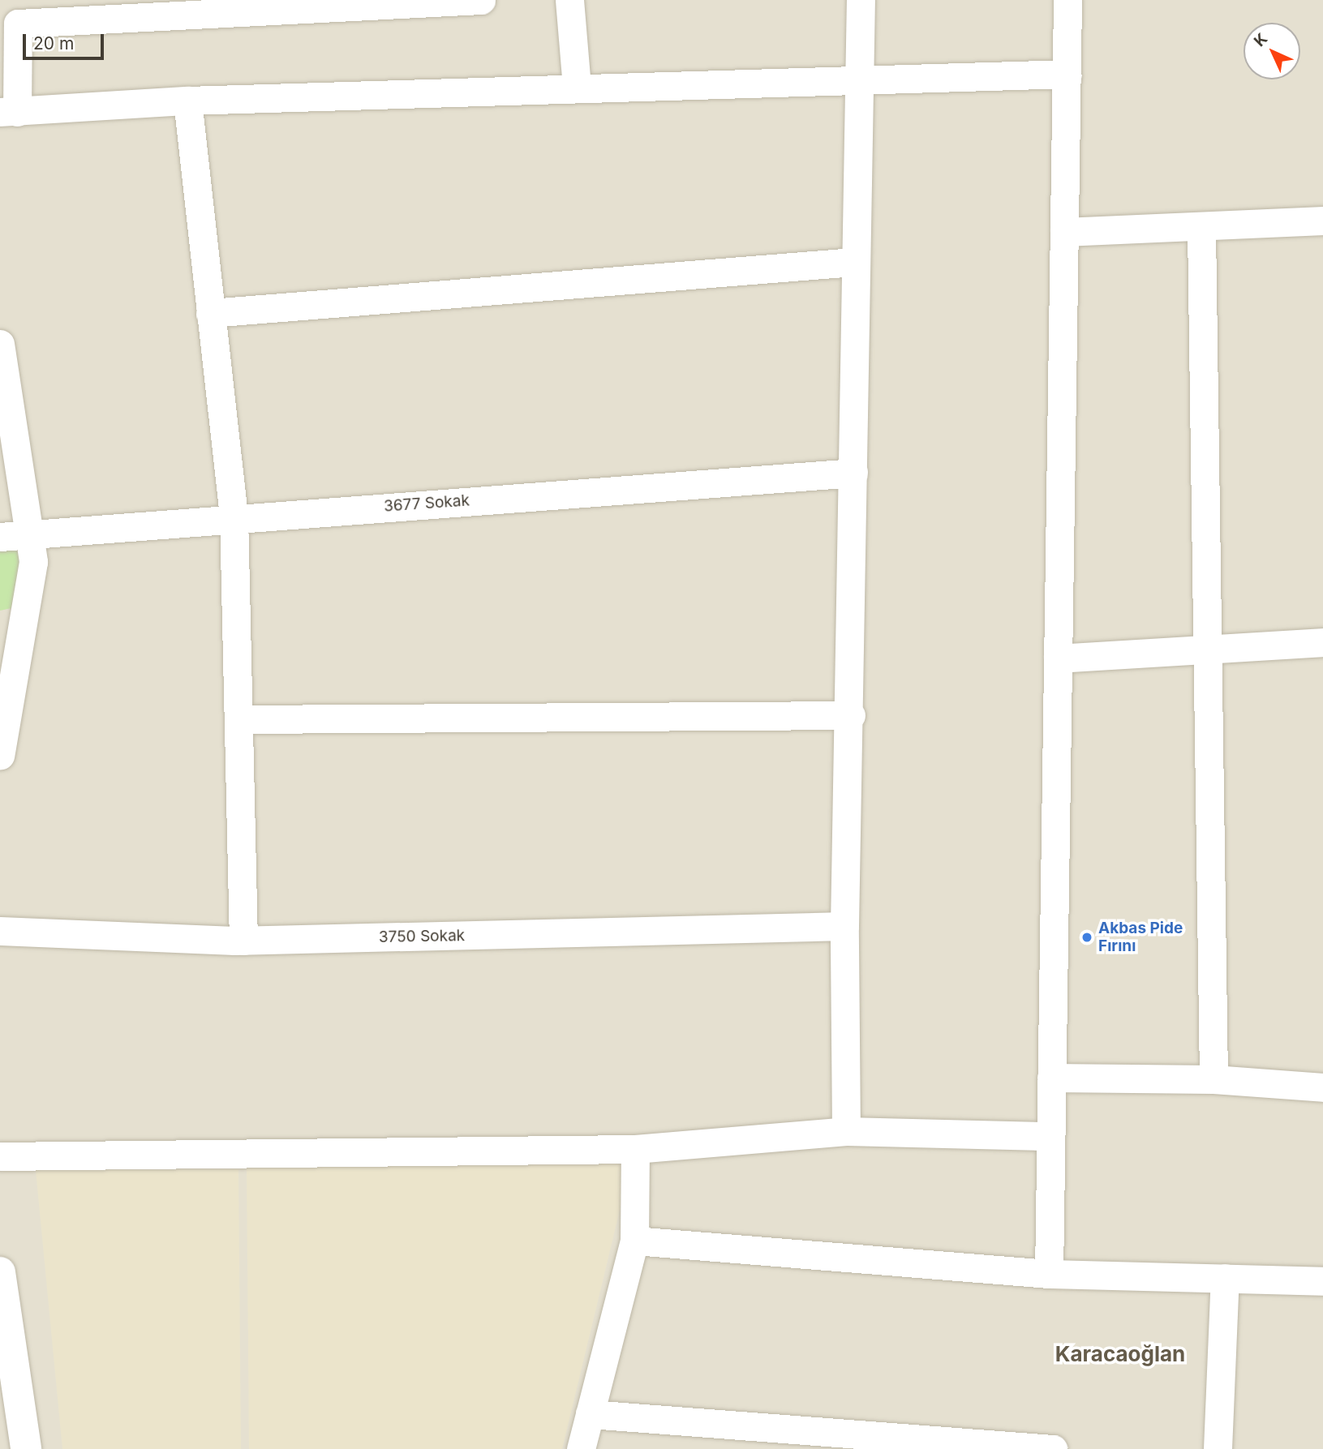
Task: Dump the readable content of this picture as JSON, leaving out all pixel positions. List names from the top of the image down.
{
  "streets": {
    "street": ["3677 Sokak", "3750 Sokak"]
  },
  "districts": ["Karacaoğlan"],
  "places": ["Akbas Pide Fırını"],
  "scale_bar": "20 m",
  "north": "top left"
}
